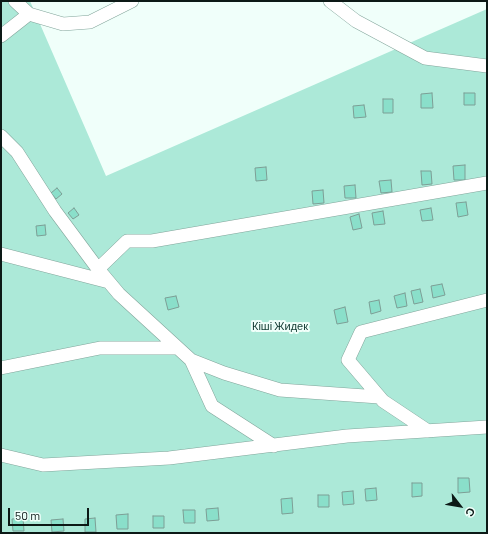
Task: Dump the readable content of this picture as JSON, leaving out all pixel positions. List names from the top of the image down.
{
  "parks": ["Кіші Жидек"],
  "scale_bar": "50 m",
  "north": "bottom right"
}
